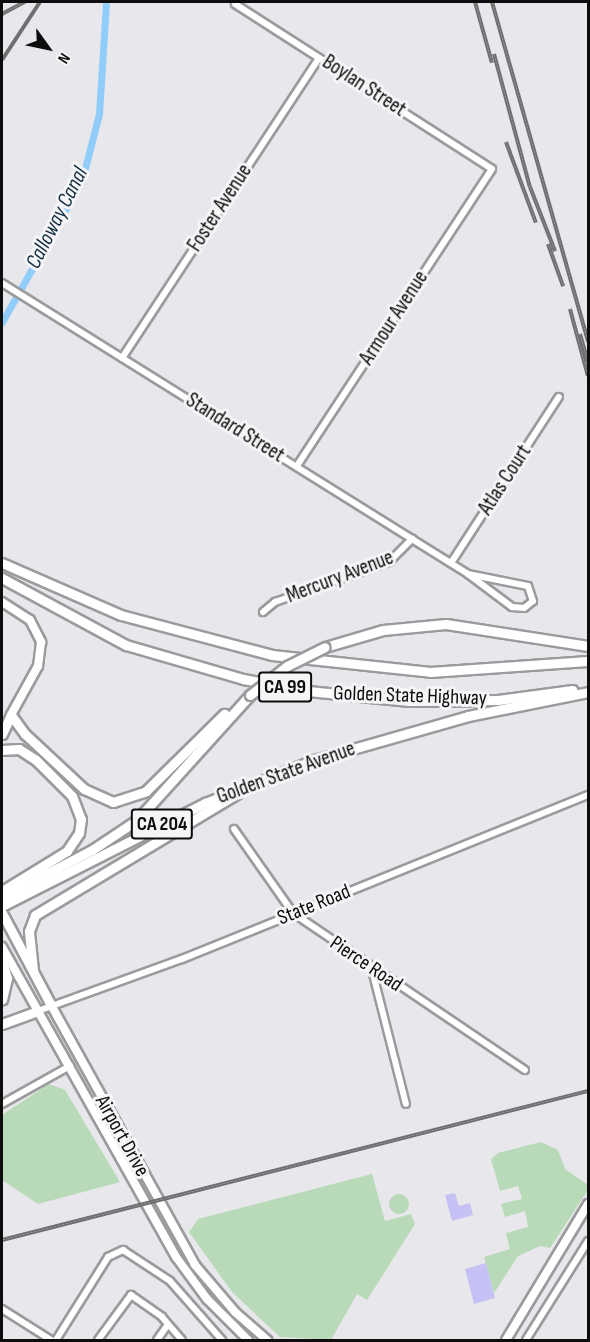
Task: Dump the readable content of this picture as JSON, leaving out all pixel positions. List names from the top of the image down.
{
  "streets": {
    "highway": [
      "CA 99",
      "Golden State Highway",
      "Golden State Avenue",
      "CA 204",
      "Airport Drive"
    ],
    "street": [
      "Boylan Street",
      "Foster Avenue",
      "Armour Avenue",
      "Standard Street",
      "Atlas Court",
      "Mercury Avenue",
      "State Road",
      "Pierce Road"
    ]
  },
  "crossings": [
    ["Boylan Street", "Foster Avenue"],
    ["Boylan Street", "Armour Avenue"],
    ["Foster Avenue", "Standard Street"],
    ["Armour Avenue", "Standard Street"],
    ["Standard Street", "Atlas Court"],
    ["Standard Street", "Mercury Avenue"],
    ["Golden State Highway", "Golden State Avenue"],
    ["Golden State Avenue", "CA 204"],
    ["State Road", "Pierce Road"],
    ["State Road", "Airport Drive"]
  ],
  "water": ["Calloway Canal"],
  "north": "bottom right"
}
